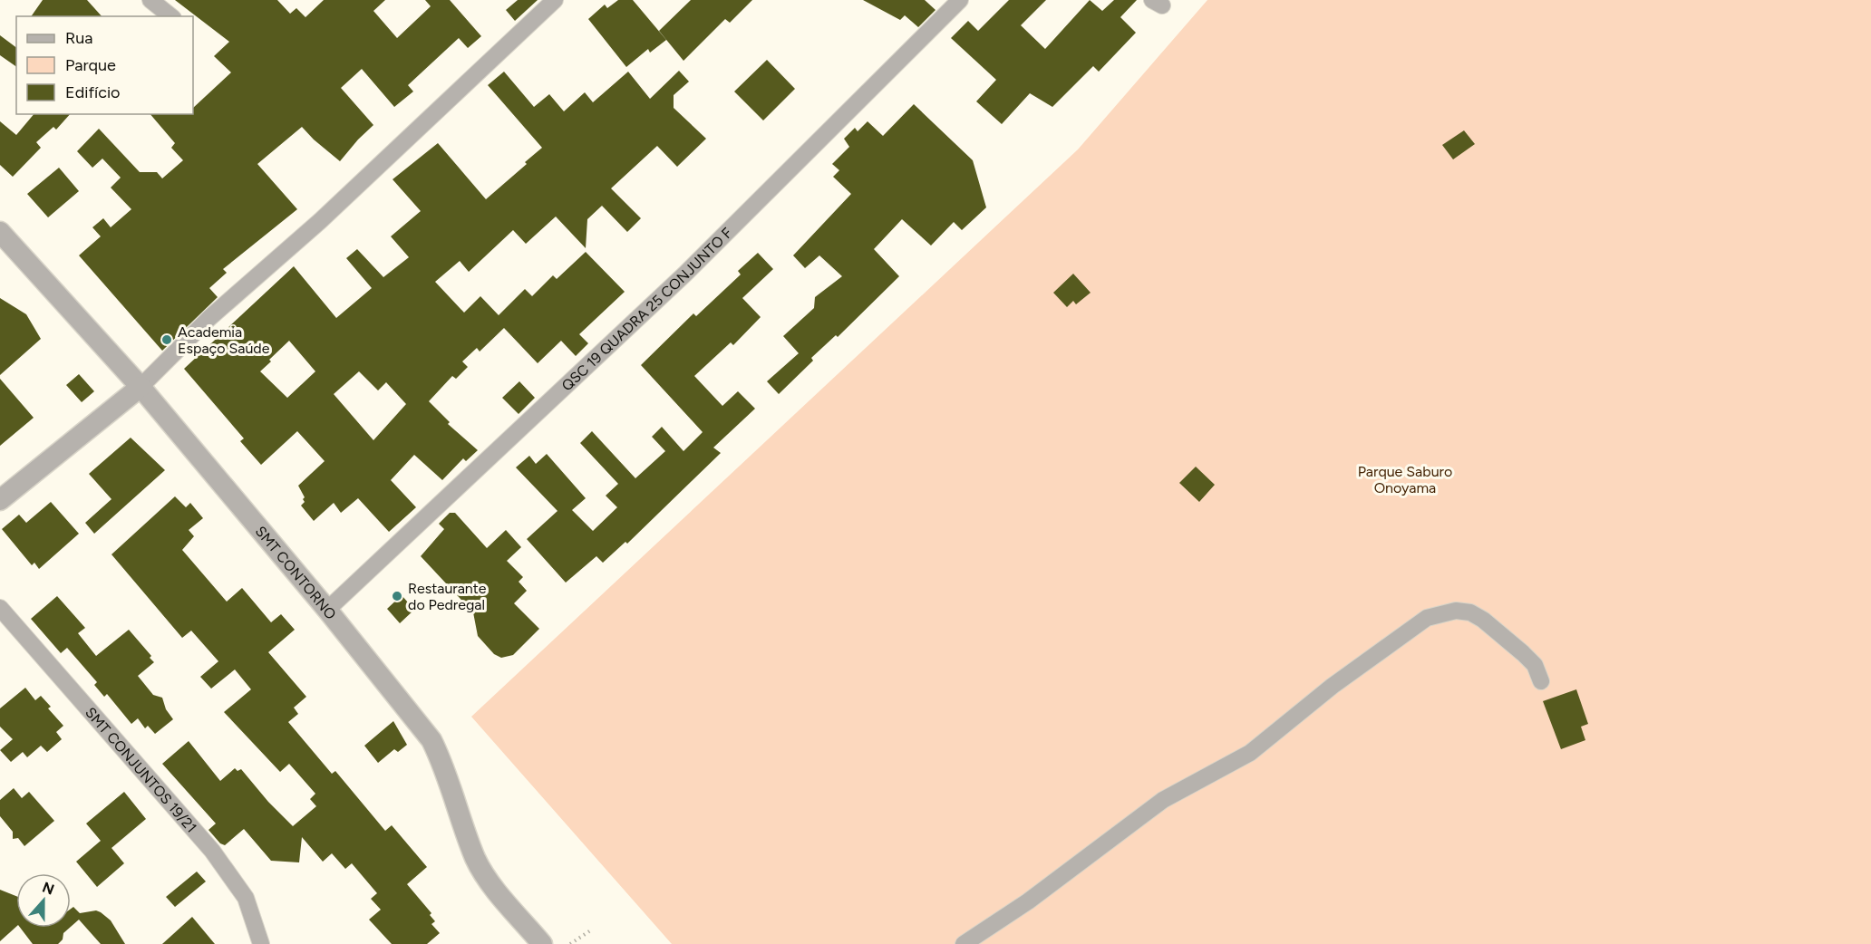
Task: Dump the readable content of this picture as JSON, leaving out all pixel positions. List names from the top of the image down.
{
  "streets": {
    "street": ["QSC 19 QUADRA 25 CONJUNTO F", "SMT CONTORNO", "SMT CONJUNTOS 19/21"]
  },
  "crossings": [
    ["QSC 19 QUADRA 25 CONJUNTO F", "SMT CONTORNO"]
  ],
  "parks": ["Parque Saburo Onoyama"],
  "places": ["Academia Espaço Saúde", "Restaurante do Pedregal"],
  "legend": ["Rua", "Parque", "Edifício"],
  "north": "top"
}
